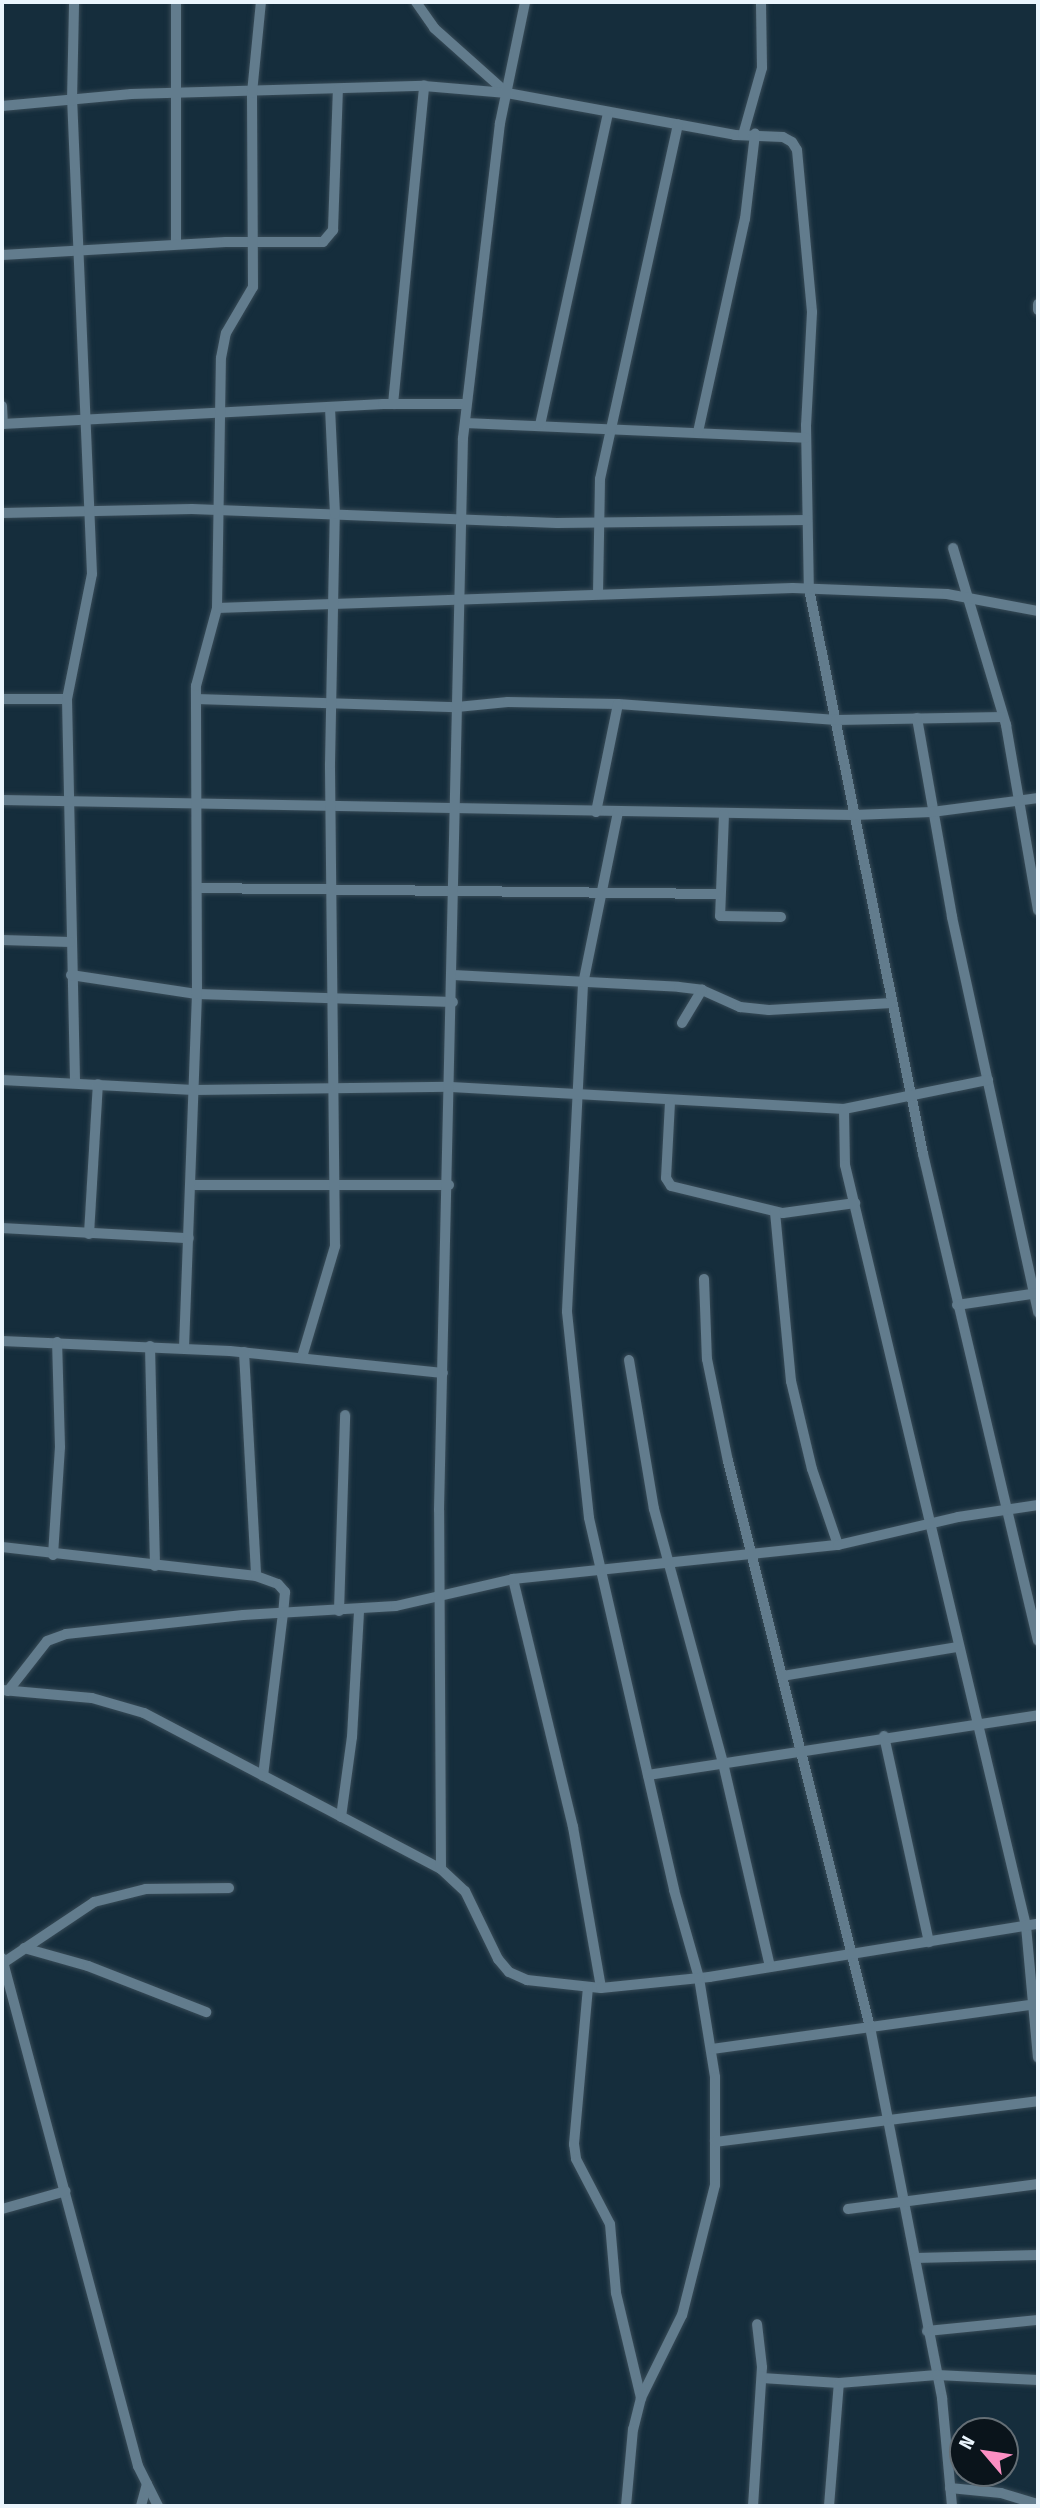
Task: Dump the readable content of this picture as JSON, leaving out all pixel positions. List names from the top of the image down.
{
  "north": "top left"
}
